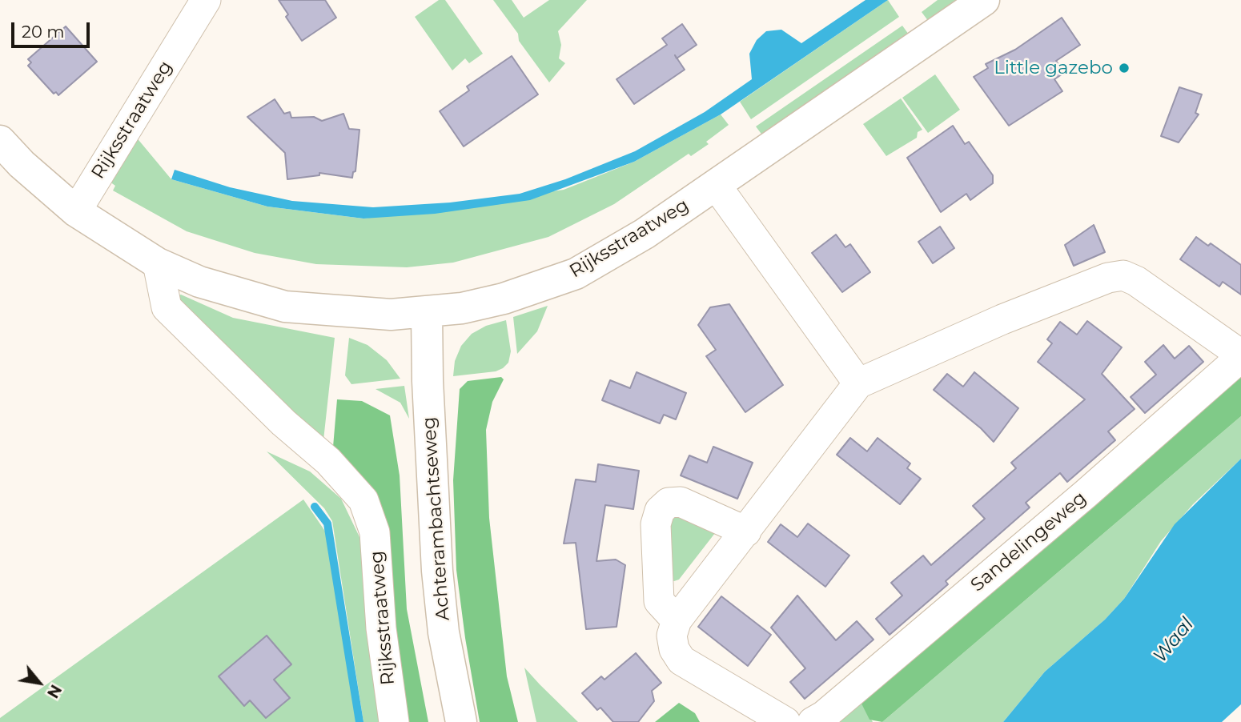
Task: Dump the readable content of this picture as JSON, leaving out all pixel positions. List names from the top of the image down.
{
  "streets": {
    "street": ["Rijksstraatweg", "Achterambachtseweg", "Sandelingeweg"]
  },
  "crossings": [
    ["Rijksstraatweg", "Achterambachtseweg"]
  ],
  "water": ["Waal"],
  "places": ["Little gazebo"],
  "scale_bar": "20 m",
  "north": "bottom right"
}
